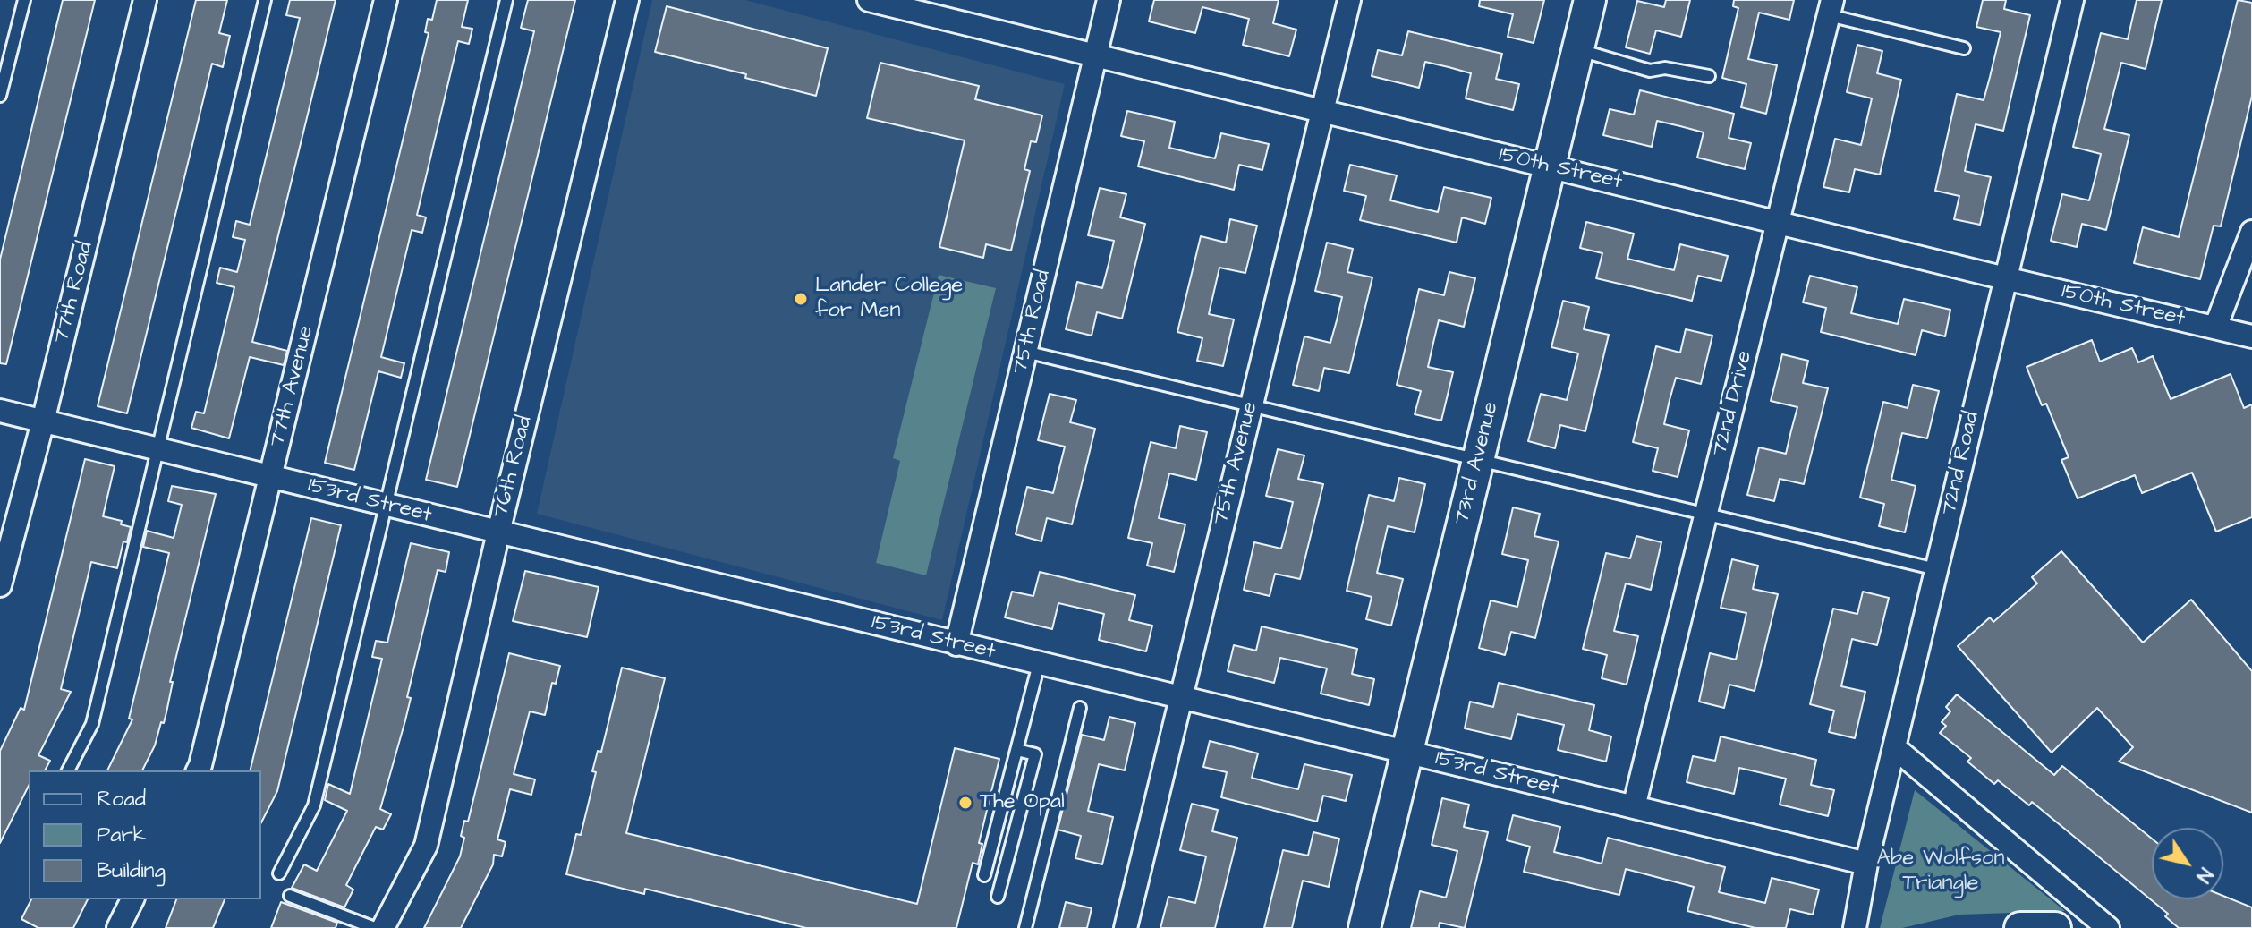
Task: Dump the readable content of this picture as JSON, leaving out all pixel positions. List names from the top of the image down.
{
  "streets": {
    "street": [
      "150th Street",
      "77th Road",
      "75th Road",
      "77th Avenue",
      "72nd Drive",
      "75th Avenue",
      "73rd Avenue",
      "72nd Road",
      "76th Road",
      "153rd Street"
    ]
  },
  "crossings": [
    ["150th Street", "75th Road"],
    ["150th Street", "72nd Drive"],
    ["150th Street", "75th Avenue"],
    ["150th Street", "73rd Avenue"],
    ["150th Street", "72nd Road"],
    ["77th Road", "153rd Street"],
    ["75th Road", "153rd Street"],
    ["77th Avenue", "153rd Street"],
    ["72nd Drive", "153rd Street"],
    ["75th Avenue", "153rd Street"],
    ["73rd Avenue", "153rd Street"],
    ["72nd Road", "153rd Street"],
    ["76th Road", "153rd Street"]
  ],
  "parks": ["Abe Wolfson Triangle"],
  "places": ["Lander College for Men", "The Opal"],
  "legend": ["Road", "Park", "Building"],
  "north": "bottom right"
}
